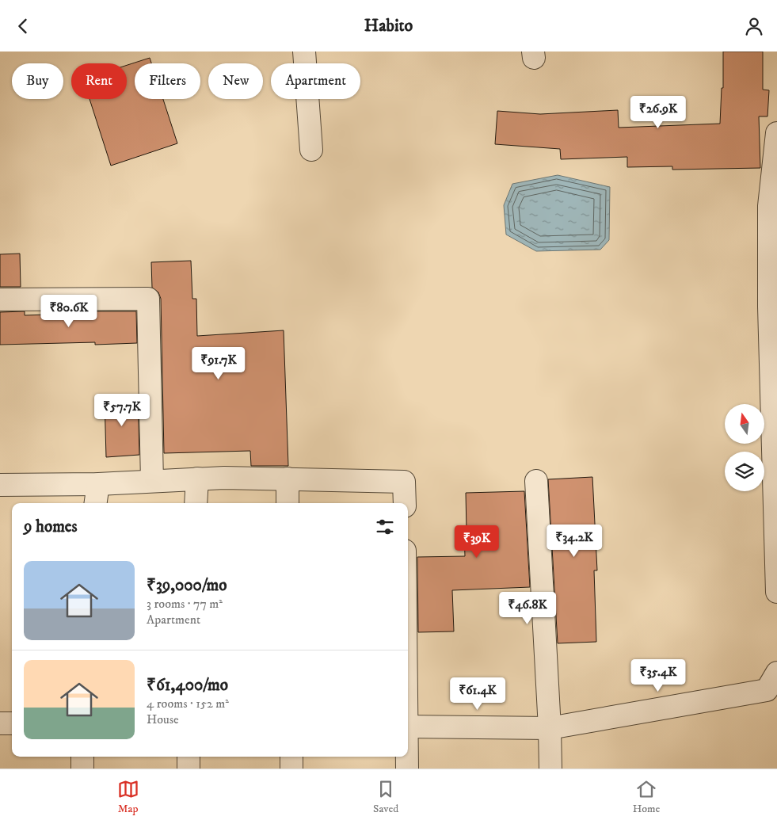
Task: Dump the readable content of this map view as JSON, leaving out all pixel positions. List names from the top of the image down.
{
  "north": "top",
  "page": {
    "header": "Habito",
    "chip": [
      "Buy",
      "Rent",
      "Filters",
      "New",
      "Apartment"
    ],
    "price": [
      "₹26.9K",
      "₹80.6K",
      "₹91.7K",
      "₹57.7K",
      "₹34.2K",
      "₹39K",
      "₹46.8K",
      "₹35.4K",
      "₹61.4K"
    ],
    "heading": "9 homes",
    "list": [
      {
        "name": "₹39,000/mo",
        "note": "3 rooms · 77 m² · Apartment"
      },
      {
        "name": "₹61,400/mo",
        "note": "4 rooms · 152 m² · House"
      }
    ],
    "tabs": ["Map", "Saved", "Home"]
  }
}
